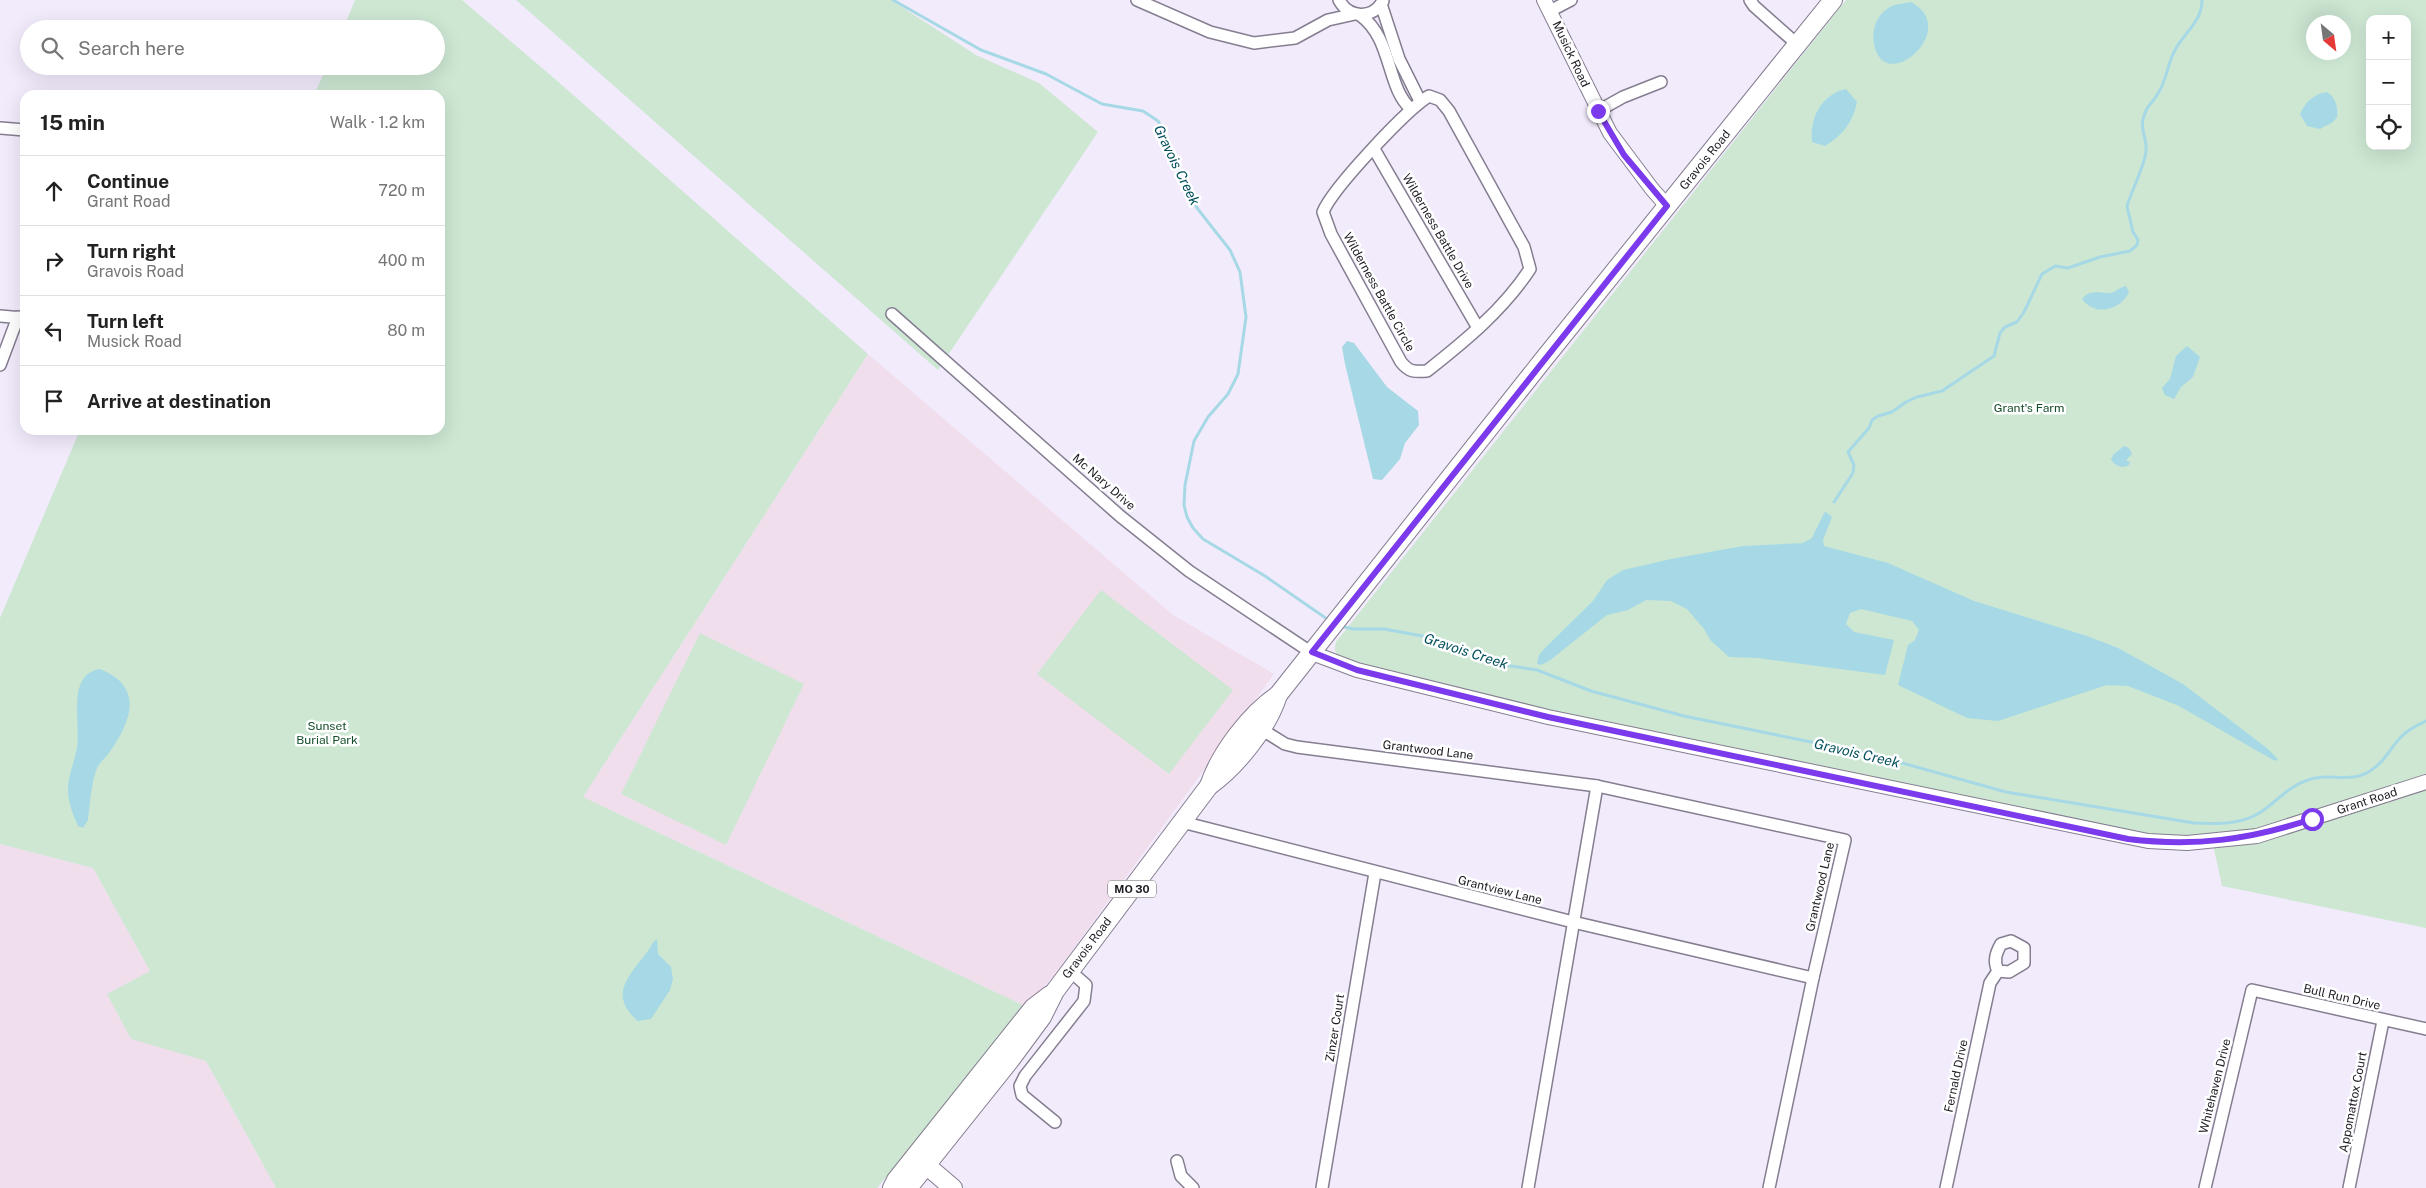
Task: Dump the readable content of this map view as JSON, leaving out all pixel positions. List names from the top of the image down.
{
  "streets": {
    "main road": ["Gravois Road", "MO 30"],
    "street": [
      "Musick Road",
      "Wilderness Battle Drive",
      "Wilderness Battle Circle",
      "Mc Nary Drive",
      "Grantwood Lane",
      "Grant Road",
      "Grantview Lane",
      "Bull Run Drive",
      "Zinzer Court",
      "Fernald Drive",
      "Whitehaven Drive",
      "Appomattox Court"
    ]
  },
  "crossings": [
    ["Musick Road", "Gravois Road"],
    ["Gravois Road", "Mc Nary Drive"],
    ["Gravois Road", "Grantwood Lane"],
    ["Gravois Road", "Grant Road"],
    ["Gravois Road", "Grantview Lane"],
    ["Wilderness Battle Drive", "Wilderness Battle Circle"],
    ["Mc Nary Drive", "Grant Road"],
    ["Grantwood Lane", "Grantview Lane"],
    ["Grantview Lane", "Zinzer Court"],
    ["Bull Run Drive", "Whitehaven Drive"],
    ["Bull Run Drive", "Appomattox Court"]
  ],
  "water": ["Gravois Creek"],
  "parks": ["Grant's Farm", "Sunset Burial Park"],
  "north": "bottom right",
  "page": {
    "map_buttons": ["+", "−"],
    "search": "Search here",
    "heading": ["15 min", "Walk · 1.2 km"],
    "list": [
      ["Continue", "Grant Road", "720 m"],
      ["Turn right", "Gravois Road", "400 m"],
      ["Turn left", "Musick Road", "80 m"],
      "Arrive at destination"
    ]
  }
}
